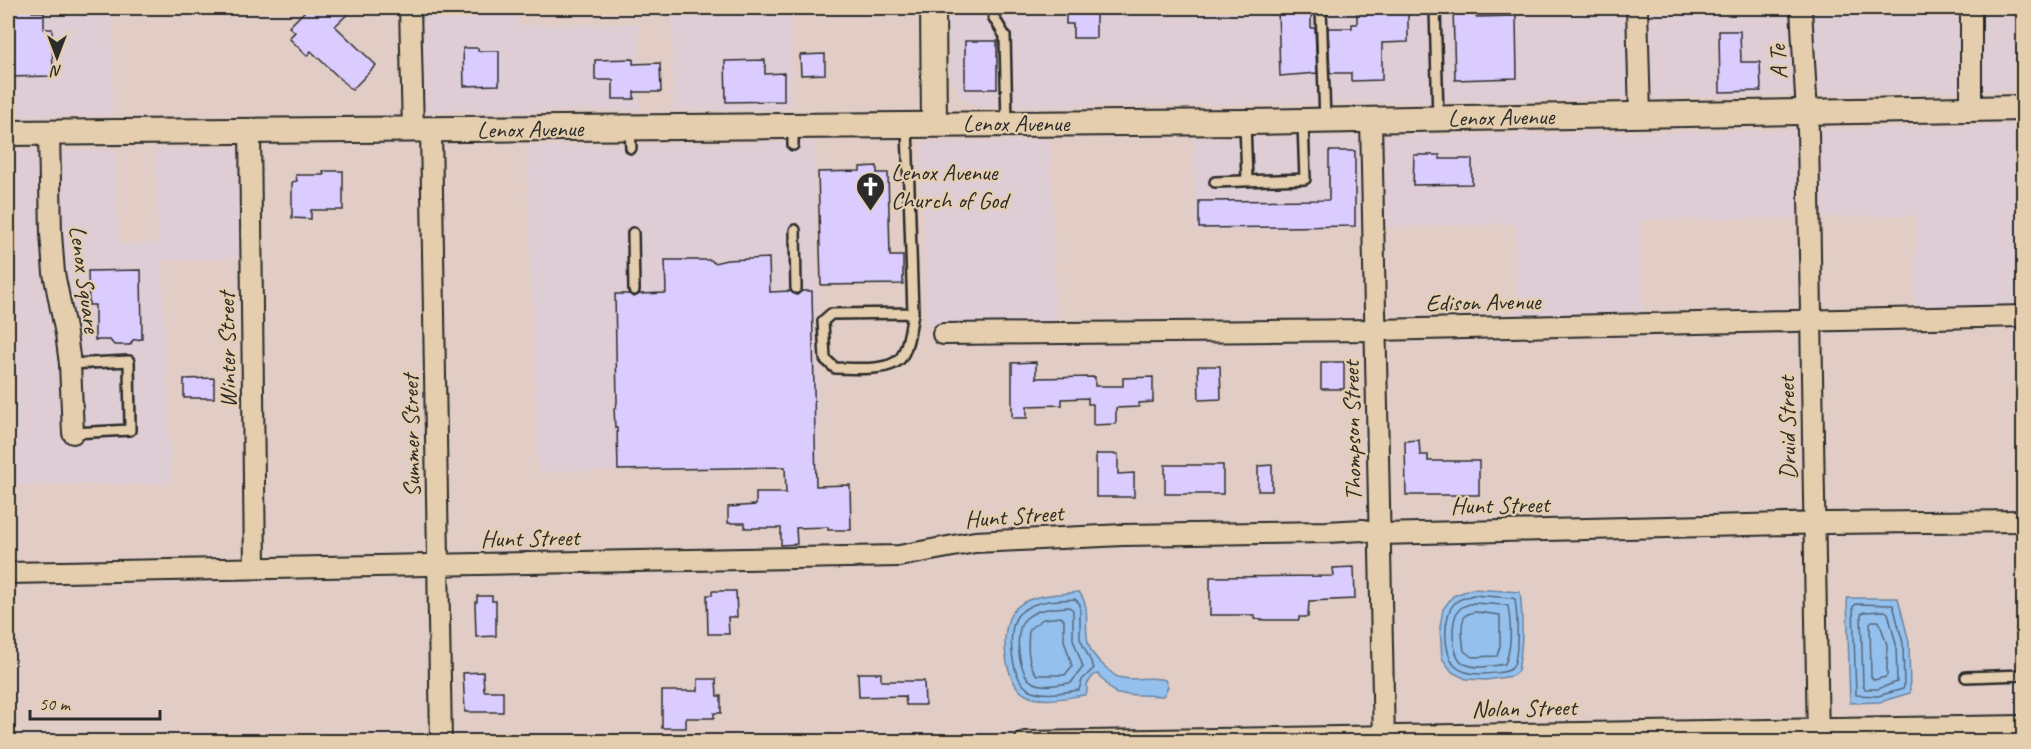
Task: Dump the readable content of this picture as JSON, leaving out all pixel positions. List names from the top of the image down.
{
  "streets": {
    "street": [
      "A Te",
      "Lenox Avenue",
      "Lenox Square",
      "Edison Avenue",
      "Winter Street",
      "Druid Street",
      "Thompson Street",
      "Summer Street",
      "Hunt Street",
      "Nolan Street"
    ]
  },
  "crossings": [
    ["A Te", "Lenox Avenue"],
    ["A Te", "Druid Street"],
    ["Lenox Avenue", "Lenox Square"],
    ["Lenox Avenue", "Winter Street"],
    ["Lenox Avenue", "Druid Street"],
    ["Lenox Avenue", "Thompson Street"],
    ["Lenox Avenue", "Summer Street"],
    ["Edison Avenue", "Druid Street"],
    ["Edison Avenue", "Thompson Street"],
    ["Winter Street", "Hunt Street"],
    ["Druid Street", "Hunt Street"],
    ["Druid Street", "Nolan Street"],
    ["Thompson Street", "Hunt Street"],
    ["Thompson Street", "Nolan Street"],
    ["Summer Street", "Hunt Street"]
  ],
  "places": {
    "church": ["Lenox Avenue Church of God"]
  },
  "scale_bar": "50 m",
  "north": "bottom"
}
